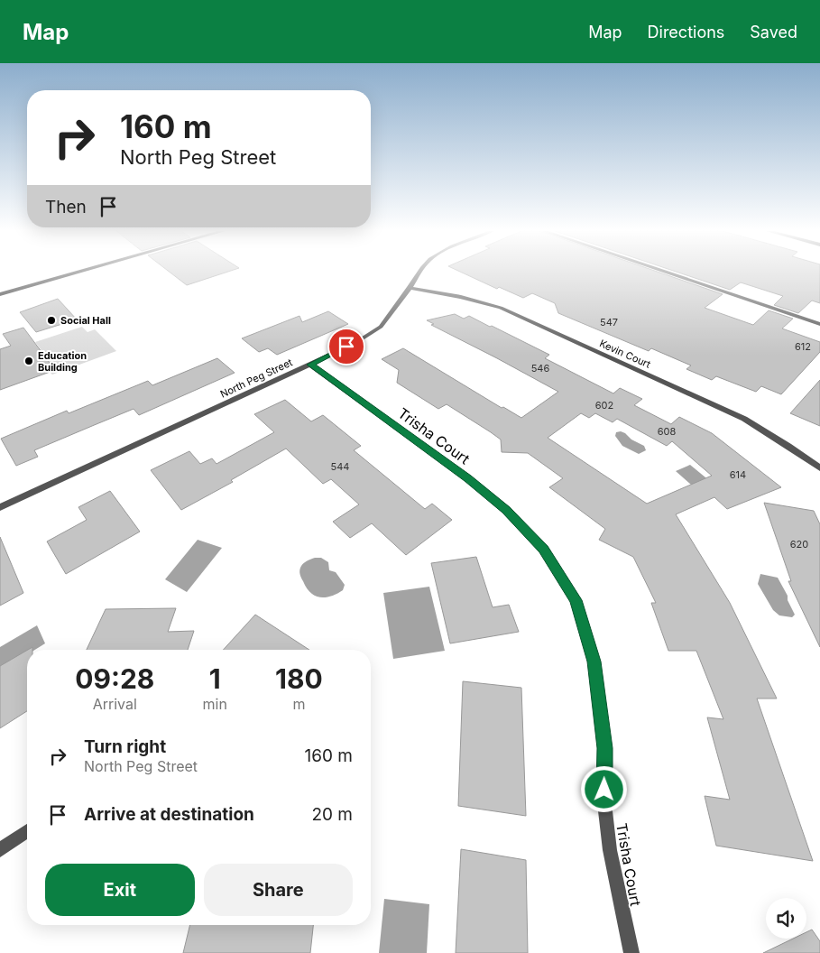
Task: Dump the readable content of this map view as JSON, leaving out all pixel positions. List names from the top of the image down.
{
  "streets": {
    "street": ["Kevin Court", "North Peg Street", "Trisha Court"]
  },
  "crossings": [
    ["Kevin Court", "North Peg Street"],
    ["North Peg Street", "Trisha Court"]
  ],
  "places": ["Social Hall", "Education Building"],
  "house_numbers": [
    "547",
    "612",
    "546",
    "602",
    "608",
    "544",
    "614",
    "620"
  ],
  "page": {
    "header": "Map",
    "nav": ["Map", "Directions", "Saved"],
    "turn": ["160 m", "North Peg Street"],
    "then": "Then",
    "eta": [
      "09:28",
      "Arrival",
      "1",
      "min",
      "180",
      "m"
    ],
    "list": [
      {
        "name": "Turn right",
        "note": "North Peg Street",
        "value": "160 m"
      },
      {
        "name": "Arrive at destination",
        "value": "20 m"
      }
    ],
    "buttons": ["Exit", "Share"]
  }
}
